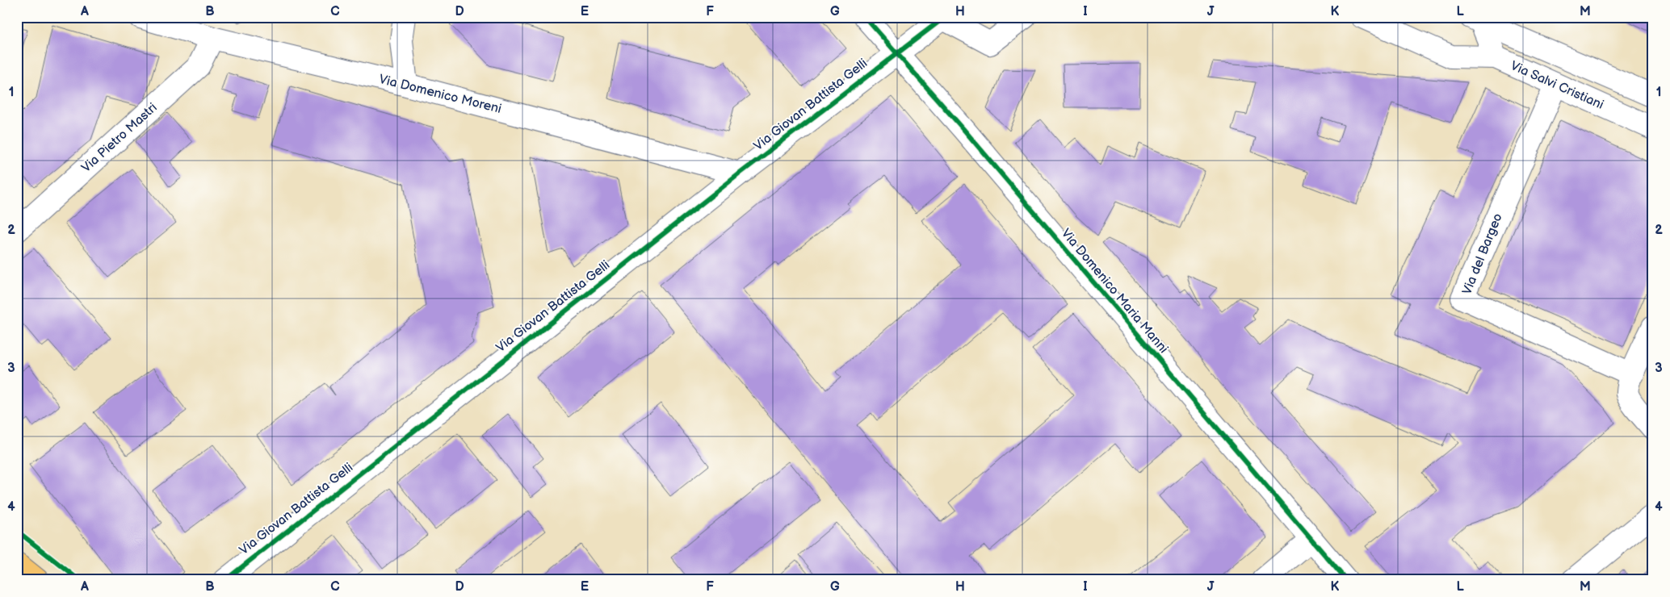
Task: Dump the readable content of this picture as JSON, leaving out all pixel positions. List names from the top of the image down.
{
  "streets": {
    "street": [
      "Via Salvi Cristiani",
      "Via Domenico Moreni",
      "Via Giovan Battista Gelli",
      "Via Pietro Mastri",
      "Via del Bargeo",
      "Via Domenico Maria Manni"
    ]
  },
  "crossings": [
    ["Via Salvi Cristiani", "Via del Bargeo"],
    ["Via Domenico Moreni", "Via Giovan Battista Gelli"],
    ["Via Domenico Moreni", "Via Pietro Mastri"],
    ["Via Giovan Battista Gelli", "Via Domenico Maria Manni"]
  ],
  "grid": {
    "columns": [
      "A",
      "B",
      "C",
      "D",
      "E",
      "F",
      "G",
      "H",
      "I",
      "J",
      "K",
      "L",
      "M"
    ],
    "rows": [
      "1",
      "2",
      "3",
      "4"
    ]
  }
}
